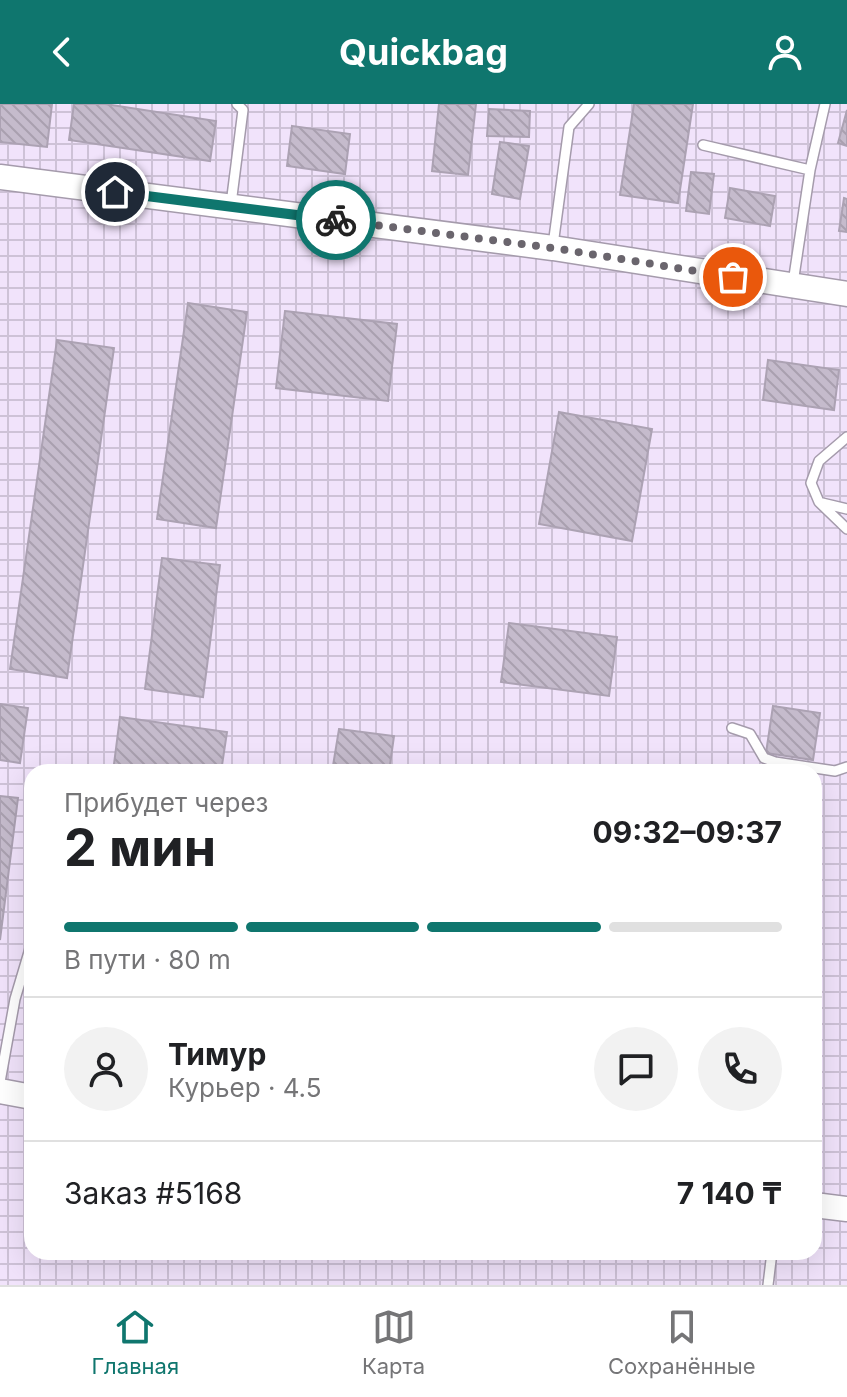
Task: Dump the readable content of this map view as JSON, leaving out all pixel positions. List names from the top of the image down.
{
  "page": {
    "header": "Quickbag",
    "heading": ["2 мин", "Прибудет через", "09:32–09:37"],
    "panel": [
      "Тимур",
      "Курьер · 4.5",
      "Заказ #5168",
      "7 140 ₸"
    ],
    "bar": "В пути · 80 m",
    "tabs": ["Главная", "Карта", "Сохранённые"]
  }
}
